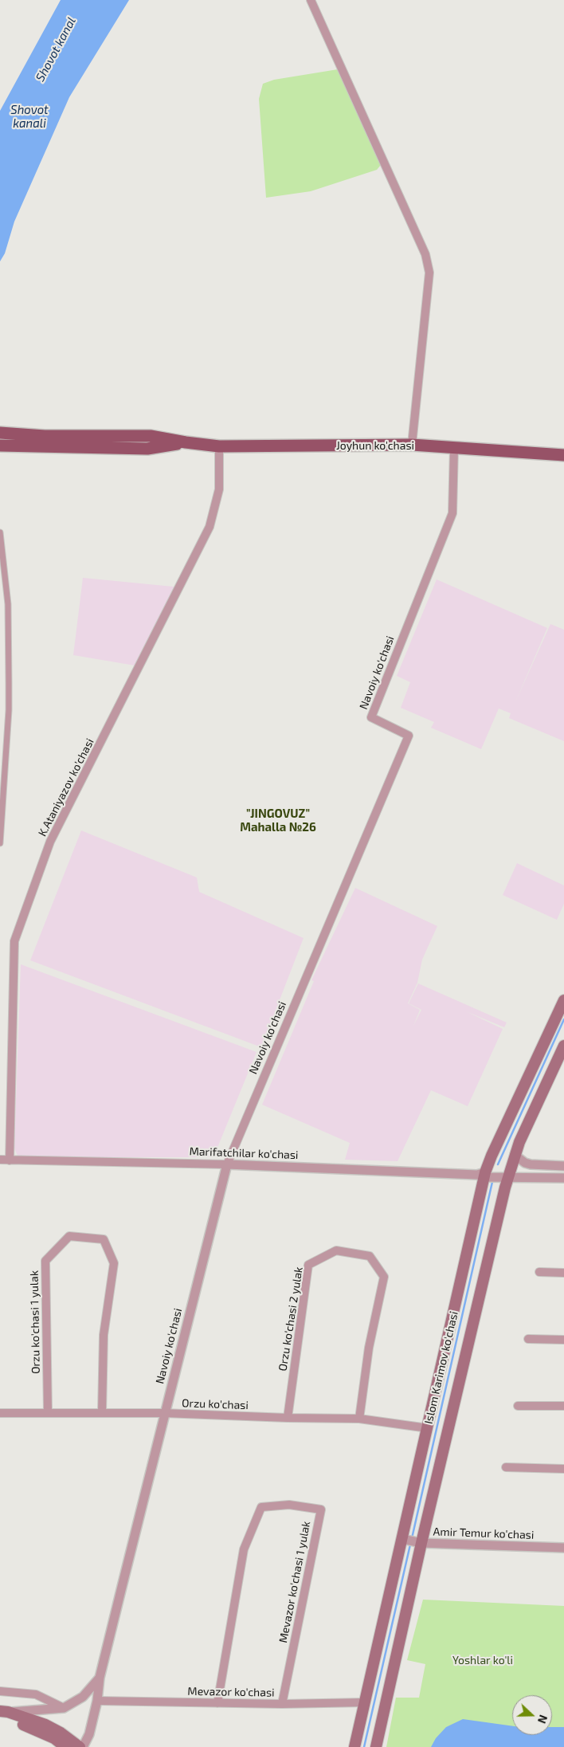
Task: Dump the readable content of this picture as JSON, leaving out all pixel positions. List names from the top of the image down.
{
  "streets": {
    "main road": ["Joyhun ko'chasi", "Islom Karimov ko'chasi"],
    "street": [
      "Navoiy ko'chasi",
      "K.Ataniyazov ko'chasi",
      "Marifatchilar ko'chasi",
      "Orzu ko'chasi 2 yulak",
      "Orzu ko'chasi 1 yulak",
      "Orzu ko'chasi",
      "Amir Temur ko'chasi",
      "Mevazor ko'chasi 1 yulak",
      "Mevazor ko'chasi"
    ]
  },
  "crossings": [
    ["Joyhun ko'chasi", "Navoiy ko'chasi"],
    ["Joyhun ko'chasi", "K.Ataniyazov ko'chasi"],
    ["Navoiy ko'chasi", "Marifatchilar ko'chasi"],
    ["Navoiy ko'chasi", "Orzu ko'chasi"],
    ["Navoiy ko'chasi", "Mevazor ko'chasi"],
    ["K.Ataniyazov ko'chasi", "Marifatchilar ko'chasi"],
    ["Marifatchilar ko'chasi", "Islom Karimov ko'chasi"],
    ["Orzu ko'chasi 2 yulak", "Orzu ko'chasi"],
    ["Orzu ko'chasi 1 yulak", "Orzu ko'chasi"],
    ["Islom Karimov ko'chasi", "Orzu ko'chasi"],
    ["Islom Karimov ko'chasi", "Amir Temur ko'chasi"],
    ["Islom Karimov ko'chasi", "Mevazor ko'chasi"],
    ["Mevazor ko'chasi 1 yulak", "Mevazor ko'chasi"]
  ],
  "districts": ["\"JINGOVUZ\" Mahalla №26"],
  "water": ["Shovot kanal", "Shovot kanali"],
  "parks": ["Yoshlar ko'li"],
  "north": "right"
}
